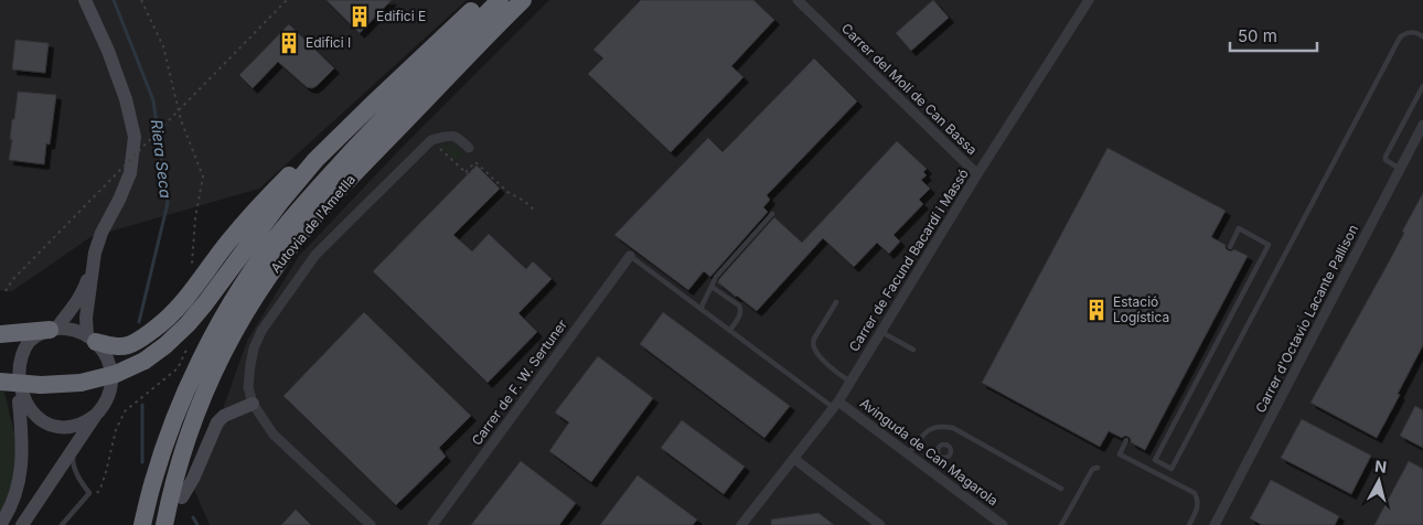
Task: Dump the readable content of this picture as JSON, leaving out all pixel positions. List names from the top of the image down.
{
  "streets": {
    "highway": ["Autovia de l'Ametlla"],
    "street": [
      "Carrer del Molí de Can Bassa",
      "Carrer de Facund Bacardí i Massó",
      "Carrer d'Octavio Lacante Pallison",
      "Carrer de F. W. Sertuner",
      "Avinguda de Can Magarola"
    ]
  },
  "crossings": [
    ["Carrer del Molí de Can Bassa", "Carrer de Facund Bacardí i Massó"],
    ["Carrer de Facund Bacardí i Massó", "Avinguda de Can Magarola"]
  ],
  "water": ["Riera Seca"],
  "places": {
    "building": ["Edifici E", "Edifici I", "Estació Logística"]
  },
  "scale_bar": "50 m",
  "north": "top"
}
